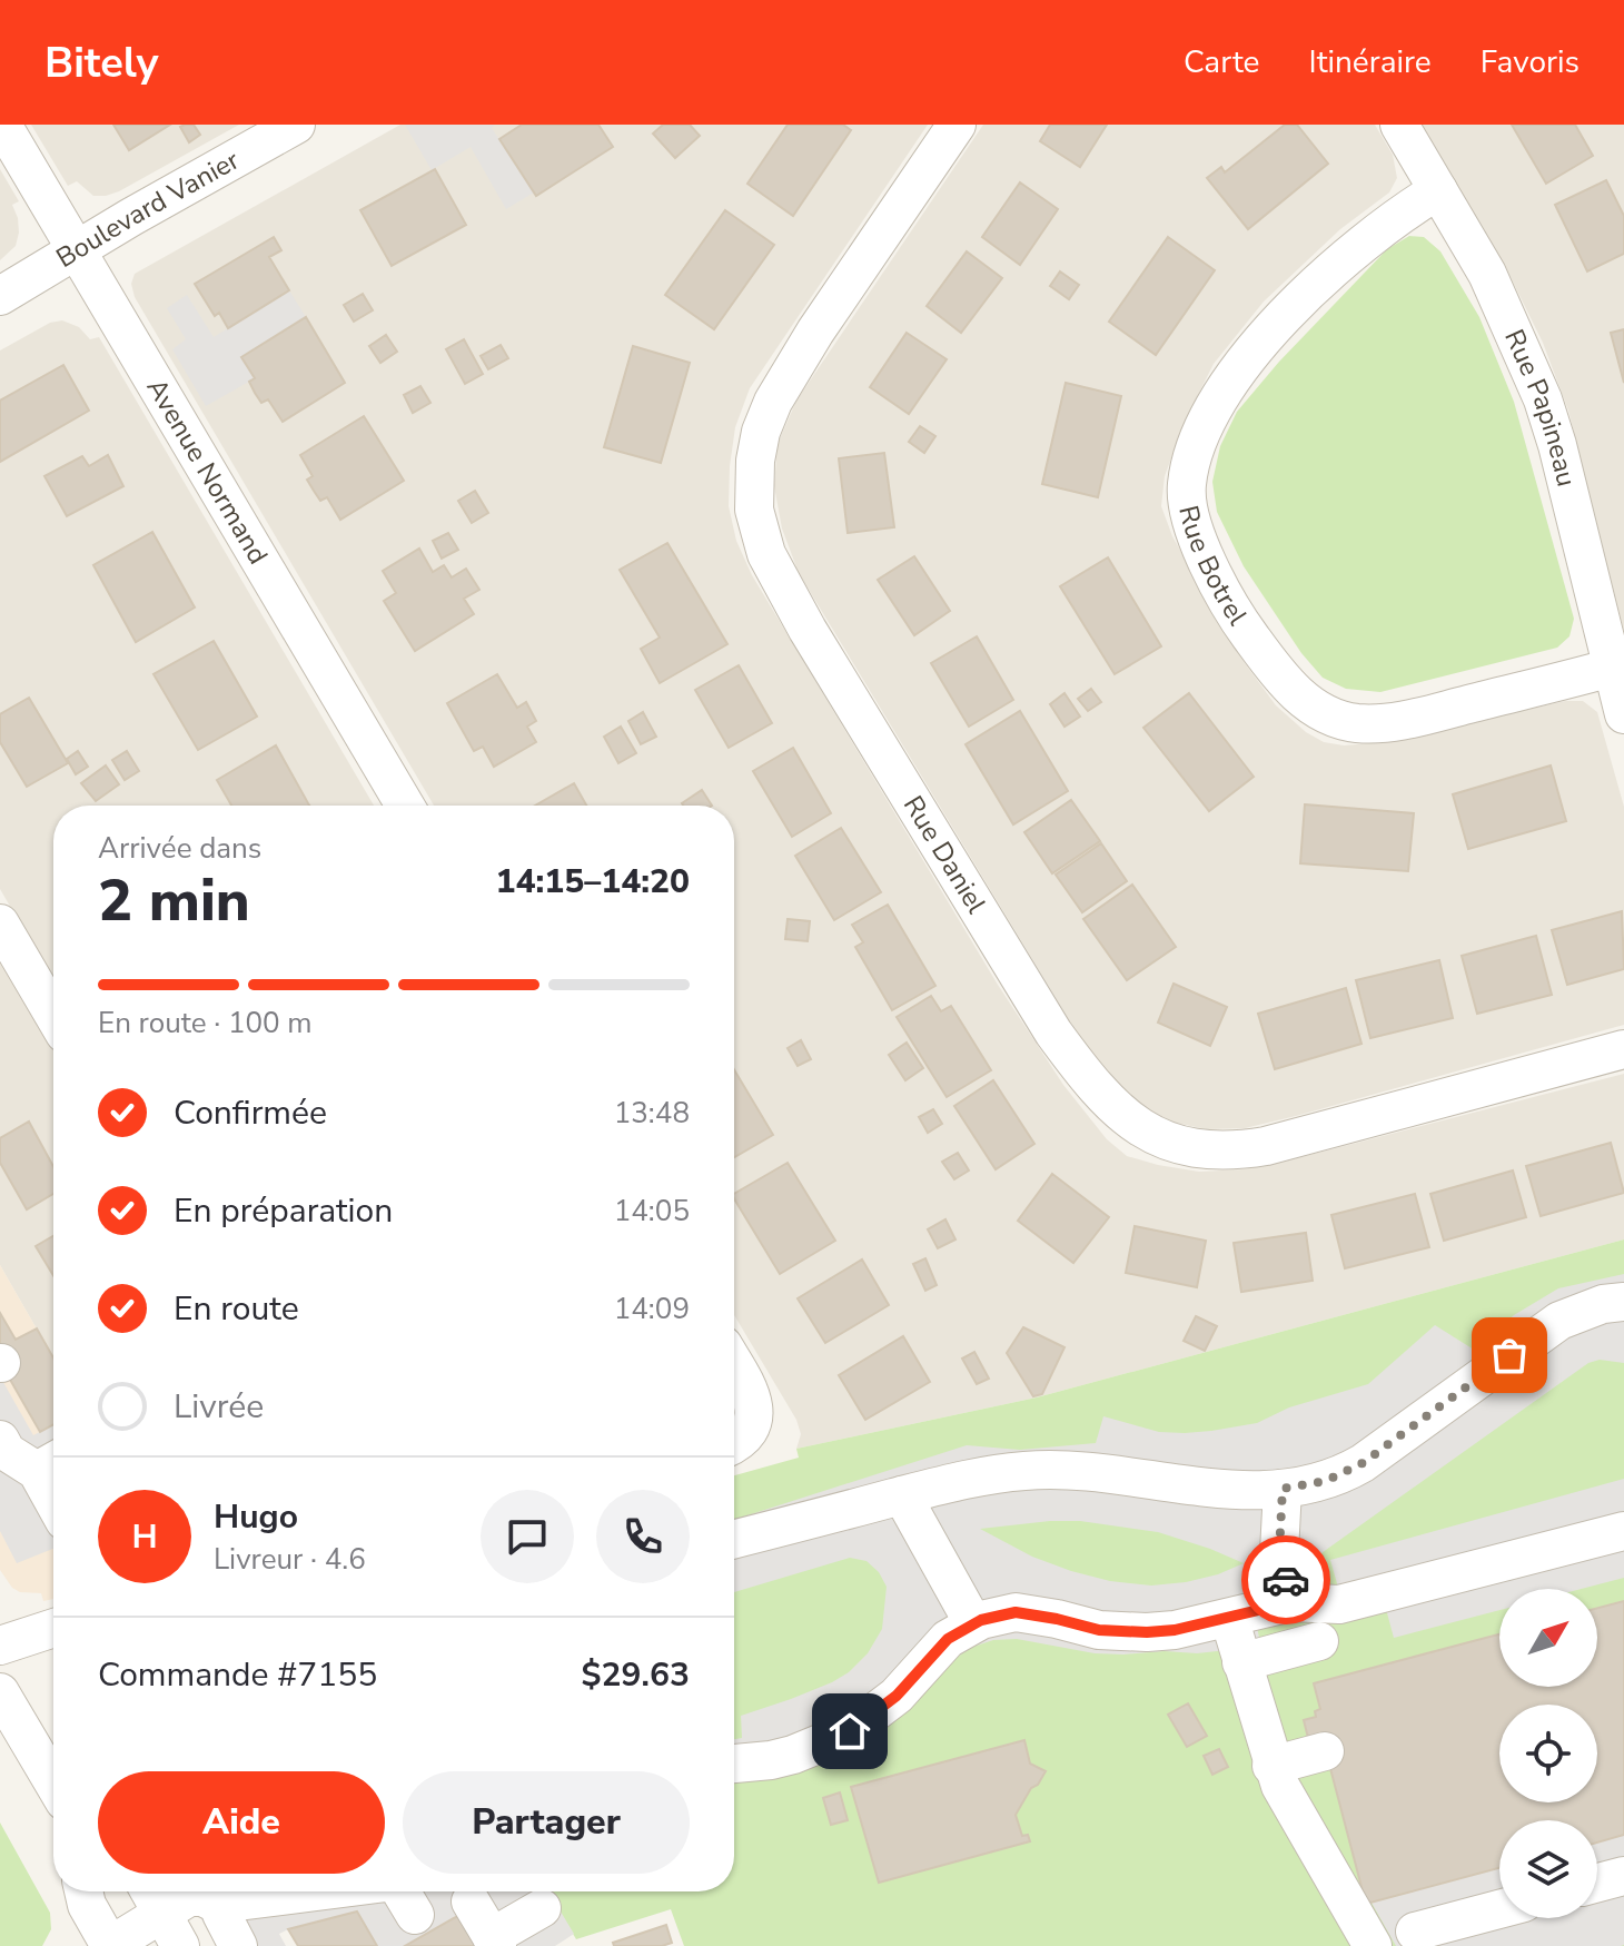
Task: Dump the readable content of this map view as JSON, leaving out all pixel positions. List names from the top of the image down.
{
  "streets": {
    "street": [
      "Boulevard Vanier",
      "Rue Papineau",
      "Avenue Normand",
      "Rue Botrel",
      "Rue Daniel"
    ]
  },
  "crossings": [
    ["Boulevard Vanier", "Avenue Normand"],
    ["Rue Papineau", "Rue Botrel"]
  ],
  "north": "top right",
  "page": {
    "header": "Bitely",
    "nav": ["Carte", "Itinéraire", "Favoris"],
    "heading": ["2 min", "Arrivée dans", "14:15–14:20"],
    "panel": [
      "Hugo",
      "Livreur · 4.6",
      "Commande #7155",
      "$29.63"
    ],
    "bar": "En route · 100 m",
    "list": [
      ["Confirmée", "13:48"],
      ["En préparation", "14:05"],
      ["En route", "14:09"],
      "Livrée"
    ],
    "round": "H",
    "buttons": ["Aide", "Partager"]
  }
}
